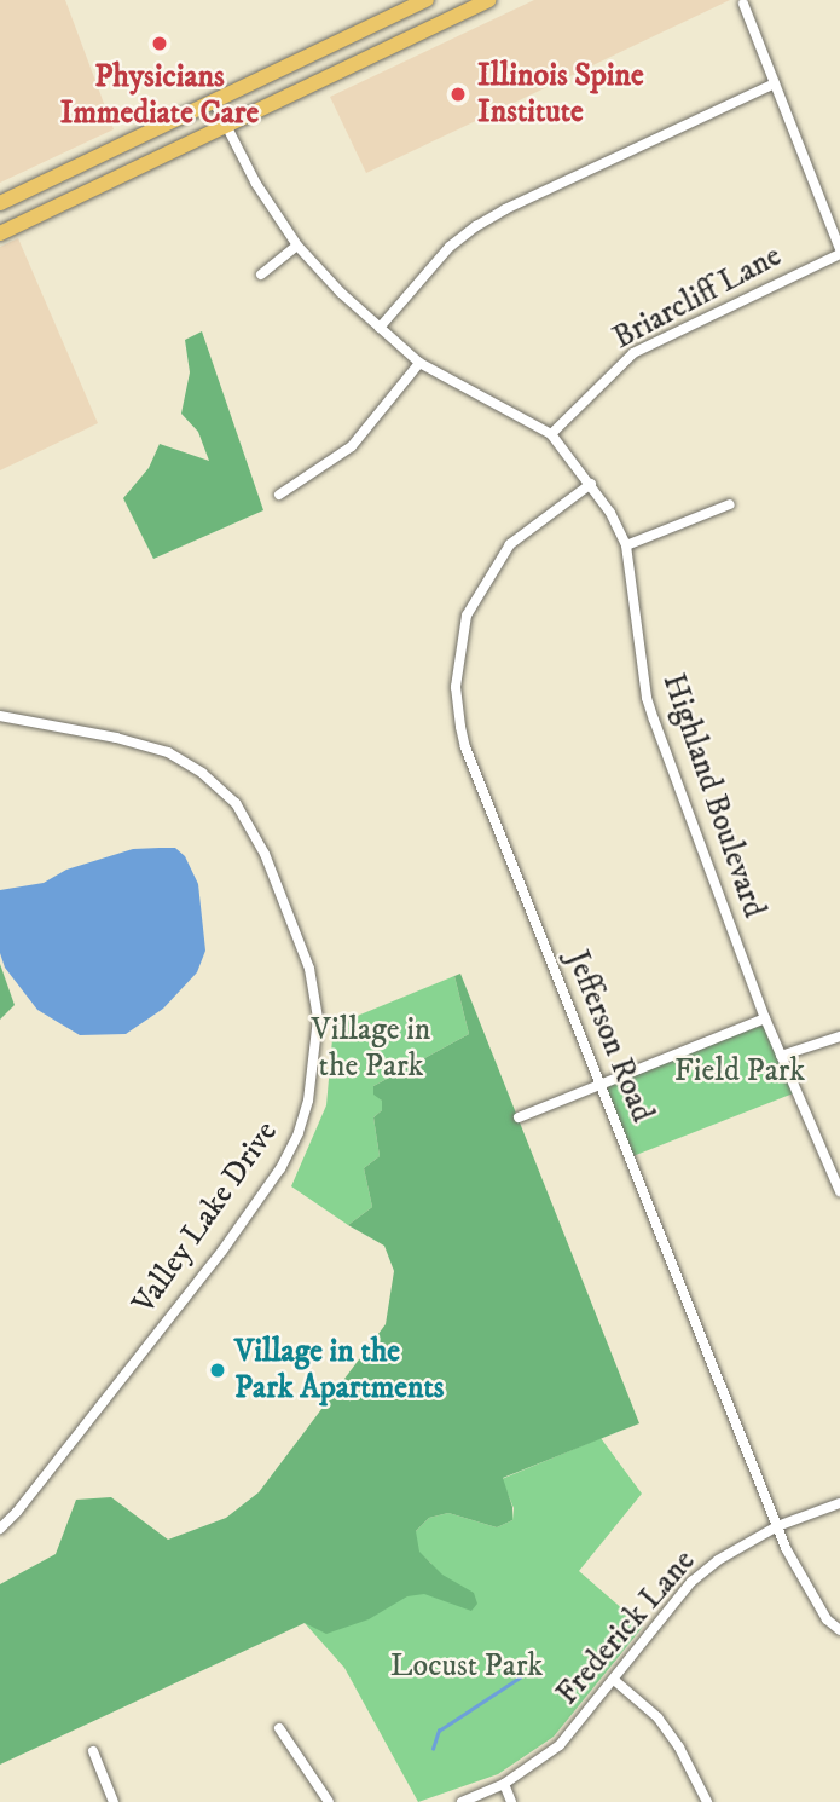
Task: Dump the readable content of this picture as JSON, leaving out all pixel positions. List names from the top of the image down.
{
  "streets": {
    "street": [
      "Briarcliff Lane",
      "Highland Boulevard",
      "Jefferson Road",
      "Valley Lake Drive",
      "Frederick Lane"
    ]
  },
  "crossings": [
    ["Briarcliff Lane", "Highland Boulevard"],
    ["Highland Boulevard", "Jefferson Road"],
    ["Jefferson Road", "Frederick Lane"]
  ],
  "parks": ["Village in the Park", "Field Park", "Locust Park"],
  "places": ["Physicians Immediate Care", "Illinois Spine Institute", "Village in the Park Apartments"]
}
